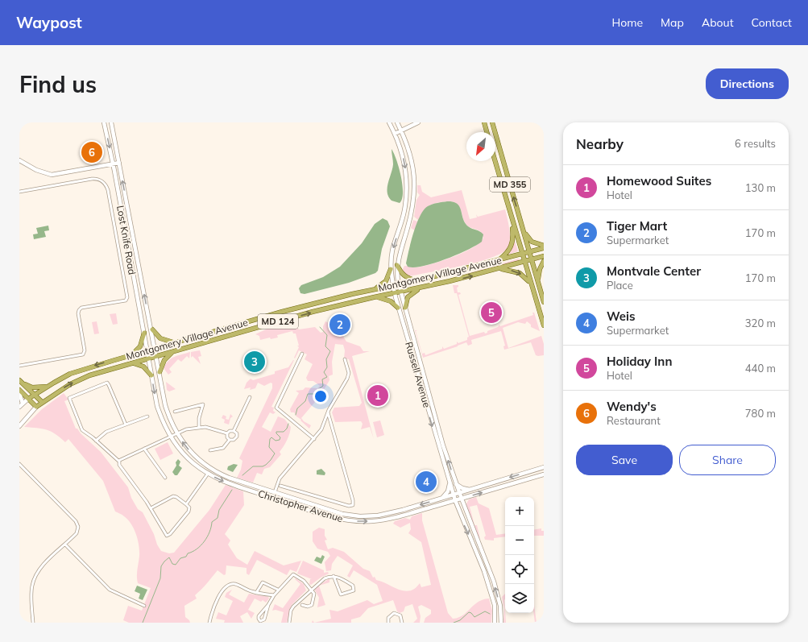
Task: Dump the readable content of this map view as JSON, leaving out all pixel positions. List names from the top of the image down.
{
  "streets": {
    "main road": ["MD 355", "Montgomery Village Avenue", "MD 124"],
    "street": ["Lost Knife Road", "Russell Avenue", "Christopher Avenue"]
  },
  "crossings": [
    ["MD 355", "Montgomery Village Avenue"],
    ["MD 355", "MD 124"],
    ["Lost Knife Road", "Montgomery Village Avenue"],
    ["Lost Knife Road", "Christopher Avenue"],
    ["Montgomery Village Avenue", "MD 124"],
    ["Montgomery Village Avenue", "Russell Avenue"],
    ["Montgomery Village Avenue", "Christopher Avenue"],
    ["Russell Avenue", "Christopher Avenue"]
  ],
  "north": "bottom left",
  "page": {
    "header": "Waypost",
    "nav": [
      "Home",
      "Map",
      "About",
      "Contact"
    ],
    "buttons": [
      "Directions",
      ["Save", "Share"]
    ],
    "title": "Find us",
    "heading": ["Nearby", "6 results"],
    "pins": [
      "6",
      "5",
      "2",
      "3",
      "1",
      "4"
    ],
    "list": [
      {
        "mark": "1",
        "name": "Homewood Suites",
        "note": "Hotel",
        "value": "130 m"
      },
      {
        "mark": "2",
        "name": "Tiger Mart",
        "note": "Supermarket",
        "value": "170 m"
      },
      {
        "mark": "3",
        "name": "Montvale Center",
        "note": "Place",
        "value": "170 m"
      },
      {
        "mark": "4",
        "name": "Weis",
        "note": "Supermarket",
        "value": "320 m"
      },
      {
        "mark": "5",
        "name": "Holiday Inn",
        "note": "Hotel",
        "value": "440 m"
      },
      {
        "mark": "6",
        "name": "Wendy's",
        "note": "Restaurant",
        "value": "780 m"
      }
    ],
    "map_buttons": ["+", "−"]
  }
}
